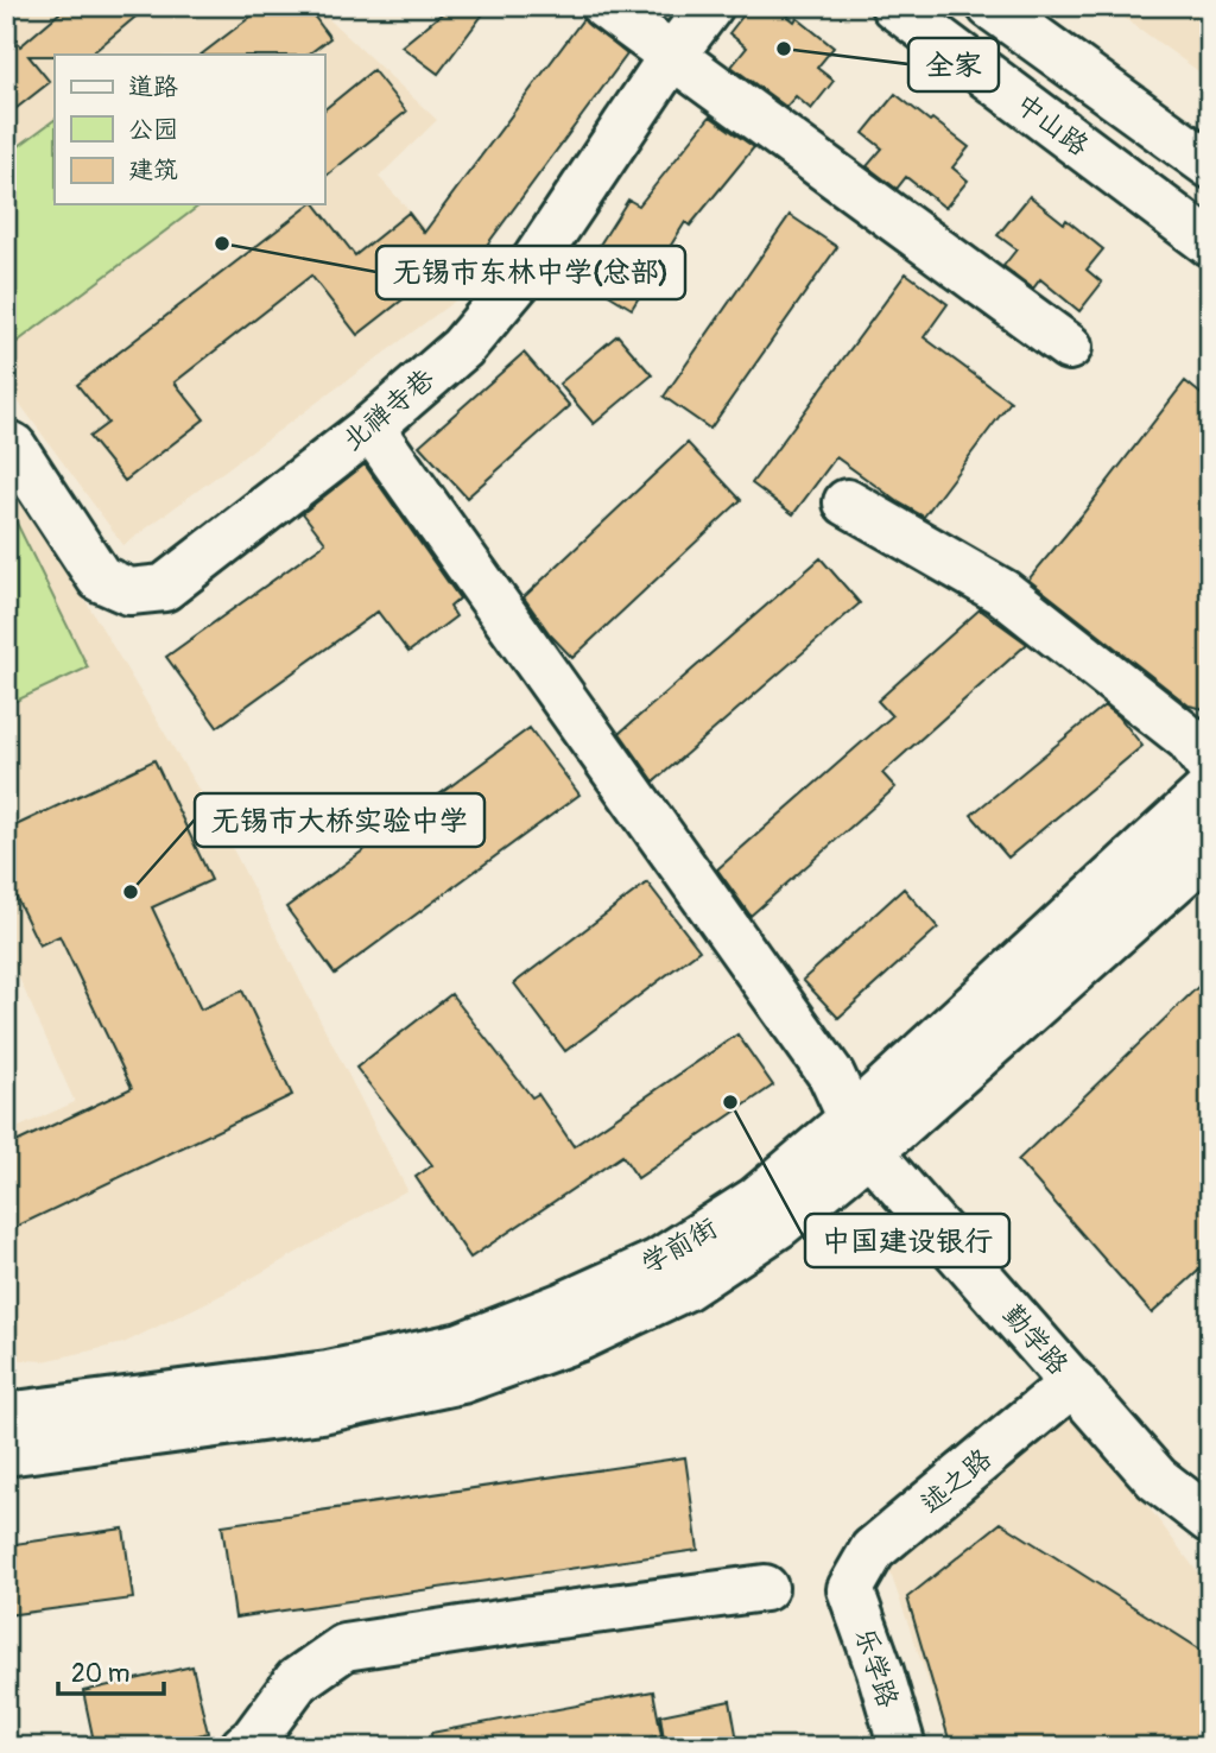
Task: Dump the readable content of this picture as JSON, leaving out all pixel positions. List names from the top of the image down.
{
  "streets": {
    "main road": [
      "中山路",
      "北禅寺巷",
      "学前街",
      "勤学路",
      "述之路",
      "乐学路"
    ]
  },
  "crossings": [
    ["北禅寺巷", "勤学路"],
    ["学前街", "勤学路"],
    ["勤学路", "述之路"],
    ["述之路", "乐学路"]
  ],
  "places": [
    "全家",
    "无锡市东林中学(总部)",
    "无锡市大桥实验中学",
    "中国建设银行"
  ],
  "legend": ["道路", "公园", "建筑"],
  "scale_bar": "20 m"
}
